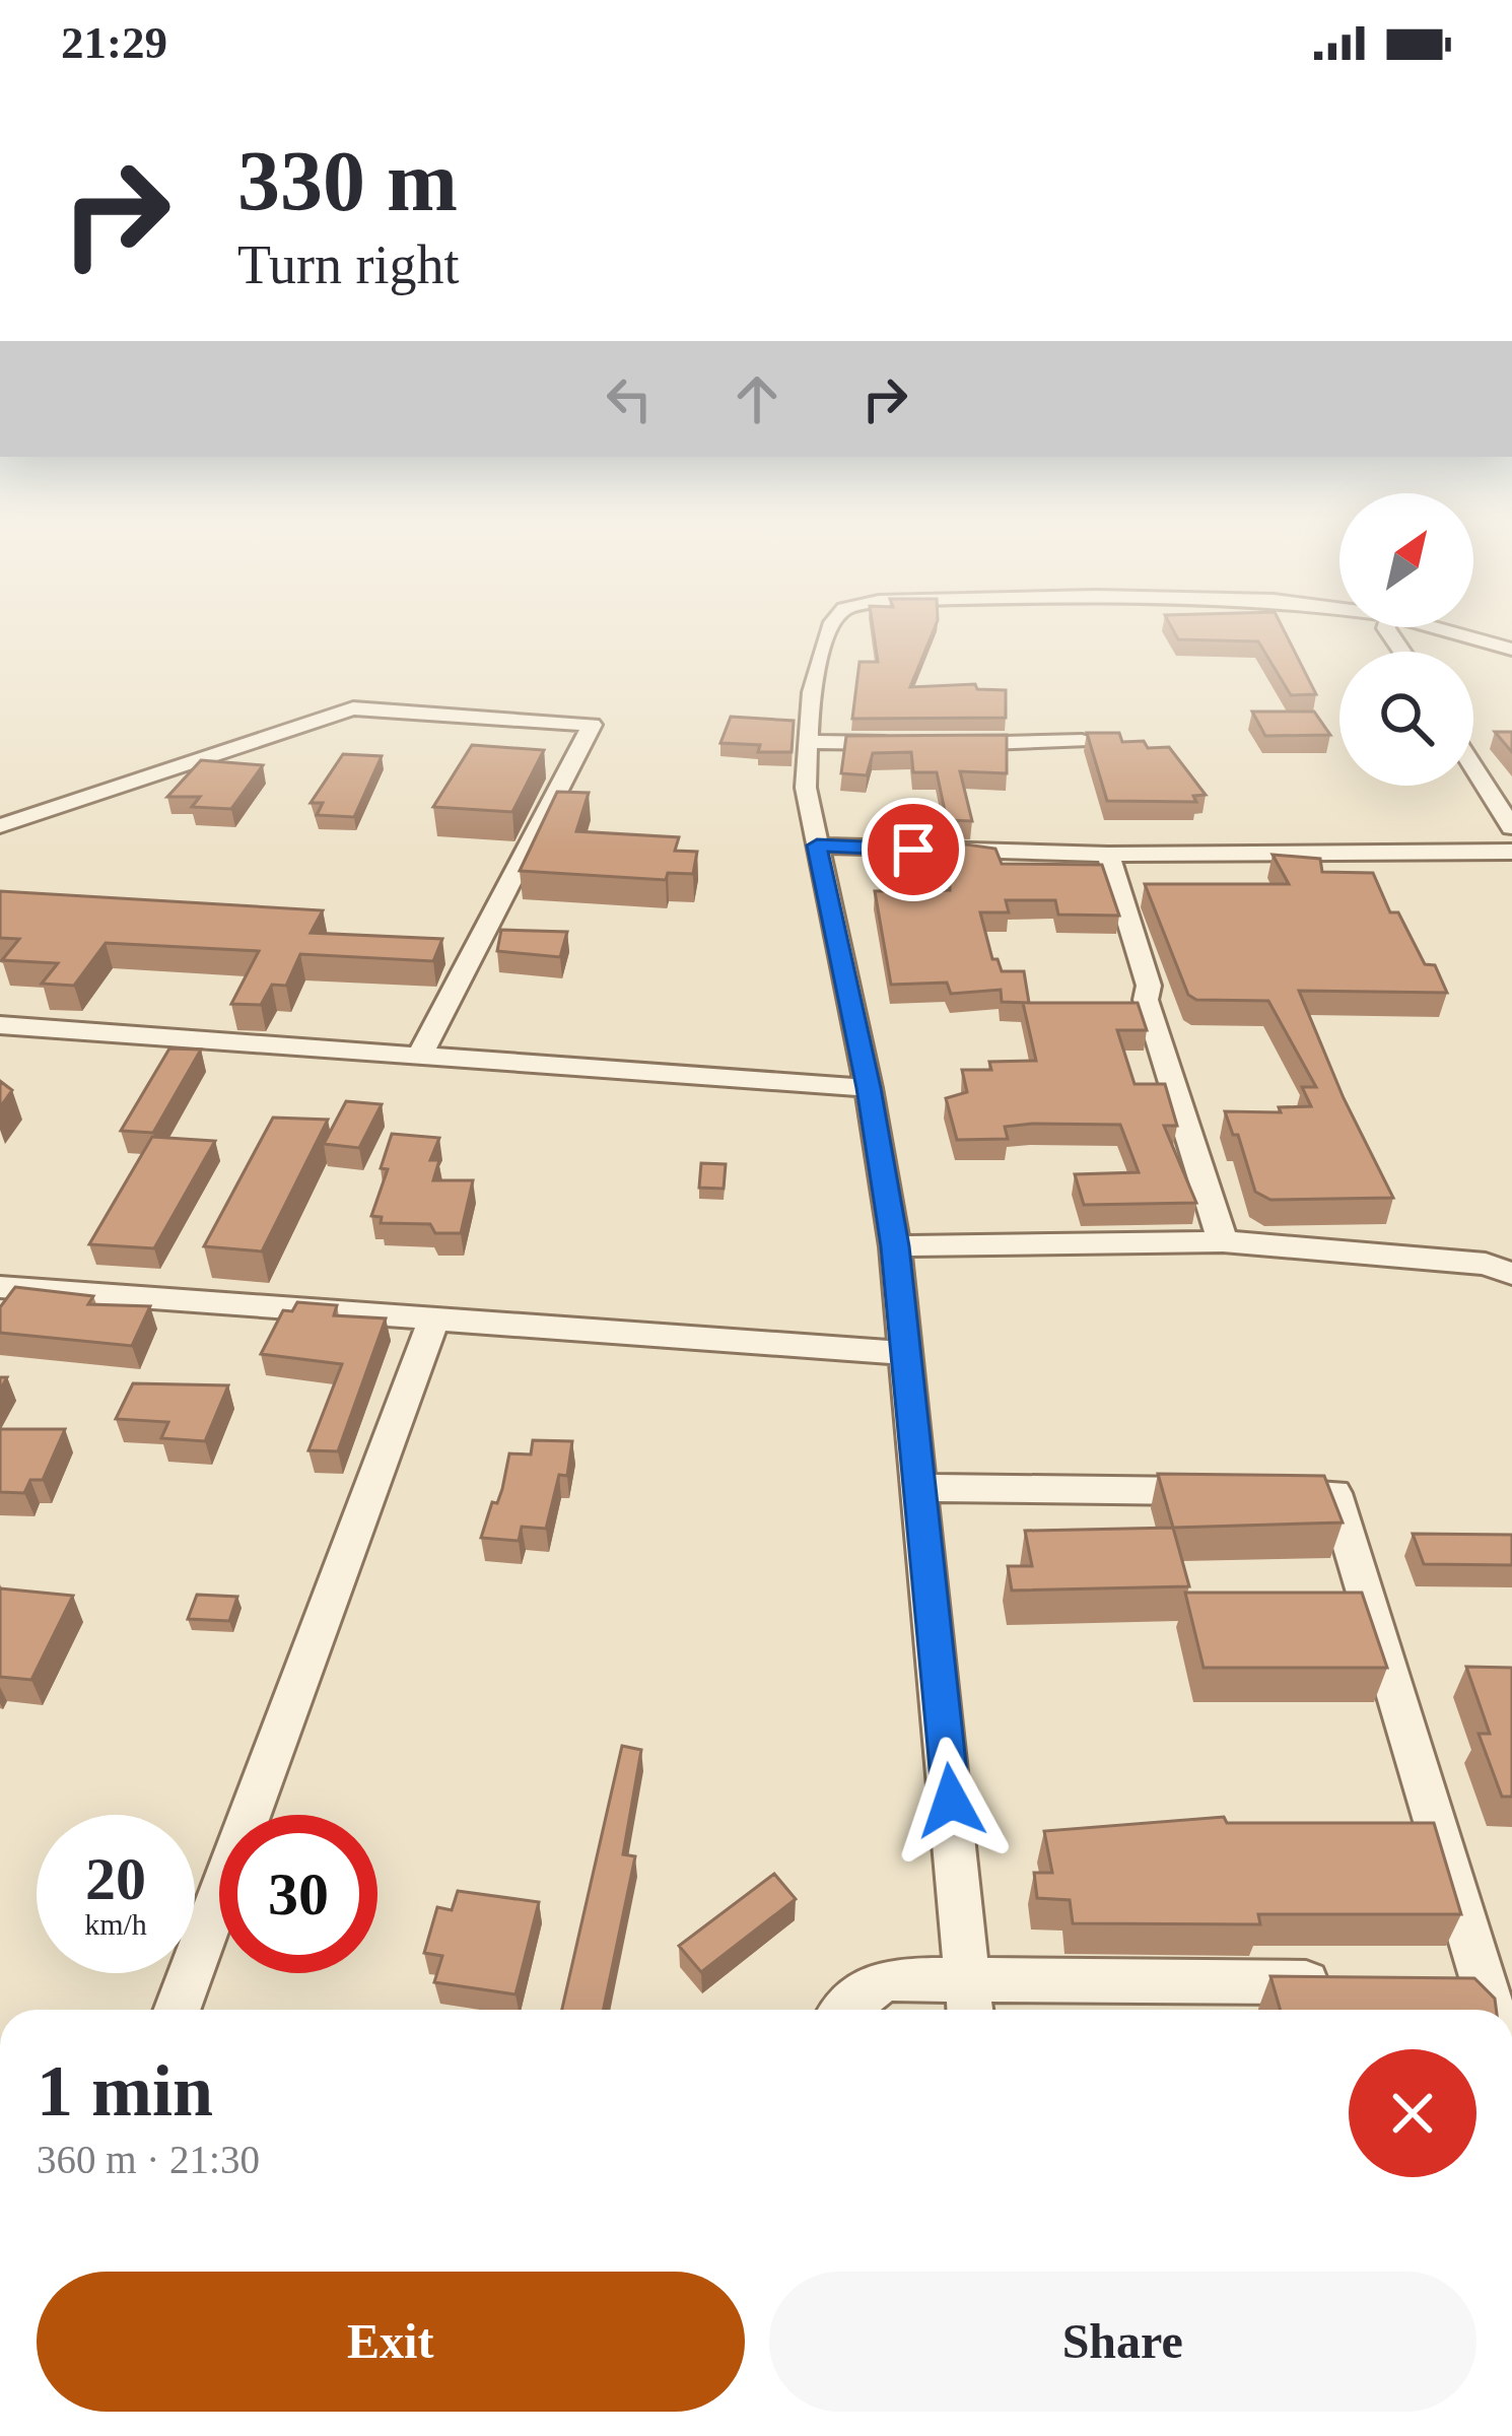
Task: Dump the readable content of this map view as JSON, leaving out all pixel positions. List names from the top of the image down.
{
  "north": "top right",
  "page": {
    "status": "21:29",
    "turn": ["330 m", "Turn right"],
    "speed": "20 km/h",
    "limit": "30",
    "heading": ["1 min", "360 m · 21:30"],
    "buttons": ["Exit", "Share"]
  }
}
